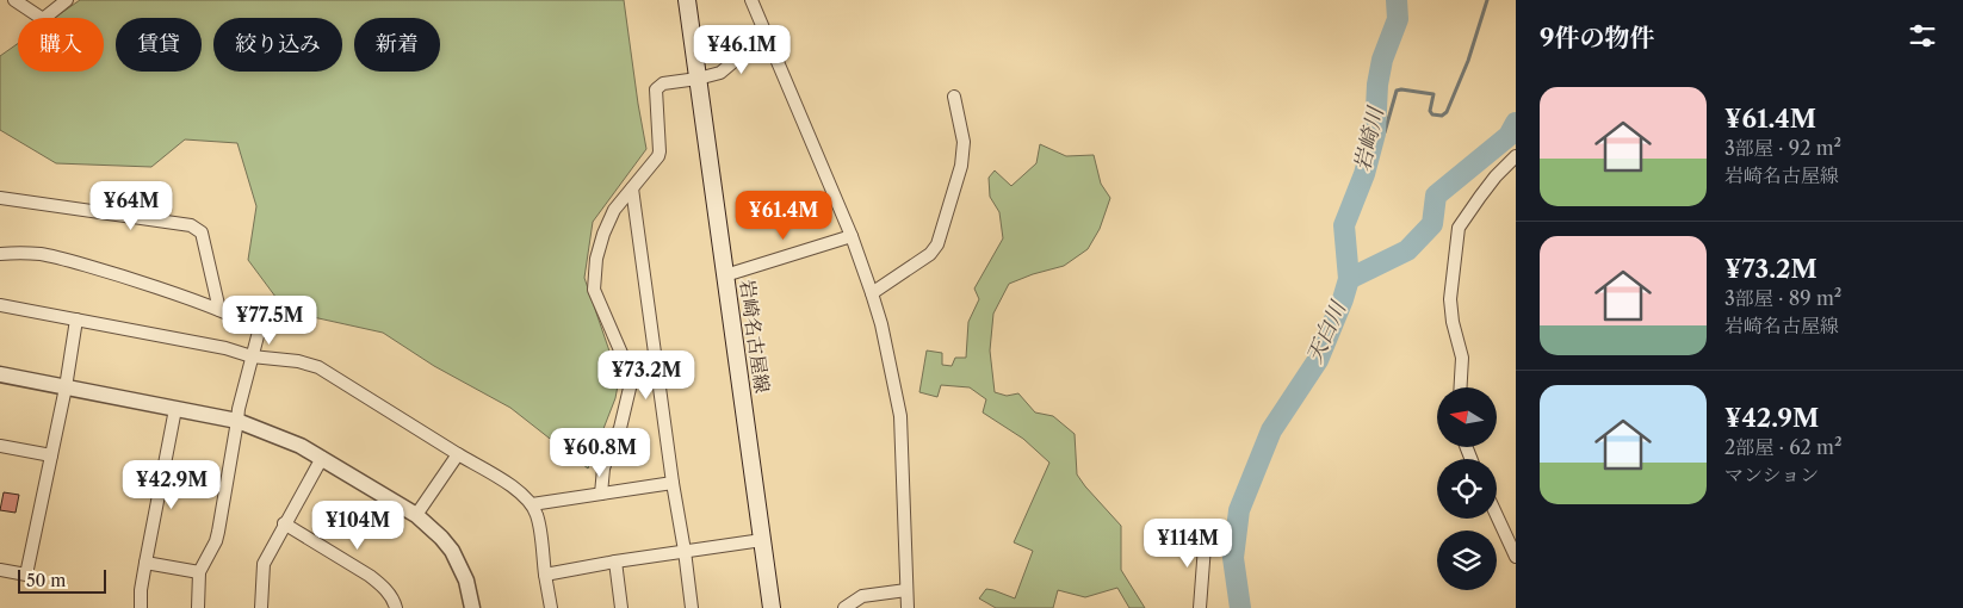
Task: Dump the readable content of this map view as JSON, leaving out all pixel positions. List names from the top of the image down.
{
  "streets": {
    "main road": ["岩崎名古屋線"]
  },
  "water": ["岩崎川", "天白川"],
  "scale_bar": "50 m",
  "north": "left",
  "page": {
    "heading": "9件の物件",
    "chip": [
      "購入",
      "賃貸",
      "絞り込み",
      "新着"
    ],
    "price": [
      "¥46.1M",
      "¥64M",
      "¥61.4M",
      "¥77.5M",
      "¥73.2M",
      "¥60.8M",
      "¥42.9M",
      "¥104M",
      "¥114M"
    ],
    "list": [
      {
        "name": "¥61.4M",
        "note": "3部屋 · 92 m² · 岩崎名古屋線"
      },
      {
        "name": "¥73.2M",
        "note": "3部屋 · 89 m² · 岩崎名古屋線"
      },
      {
        "name": "¥42.9M",
        "note": "2部屋 · 62 m² · マンション"
      }
    ],
    "scale": "50 m"
  }
}
